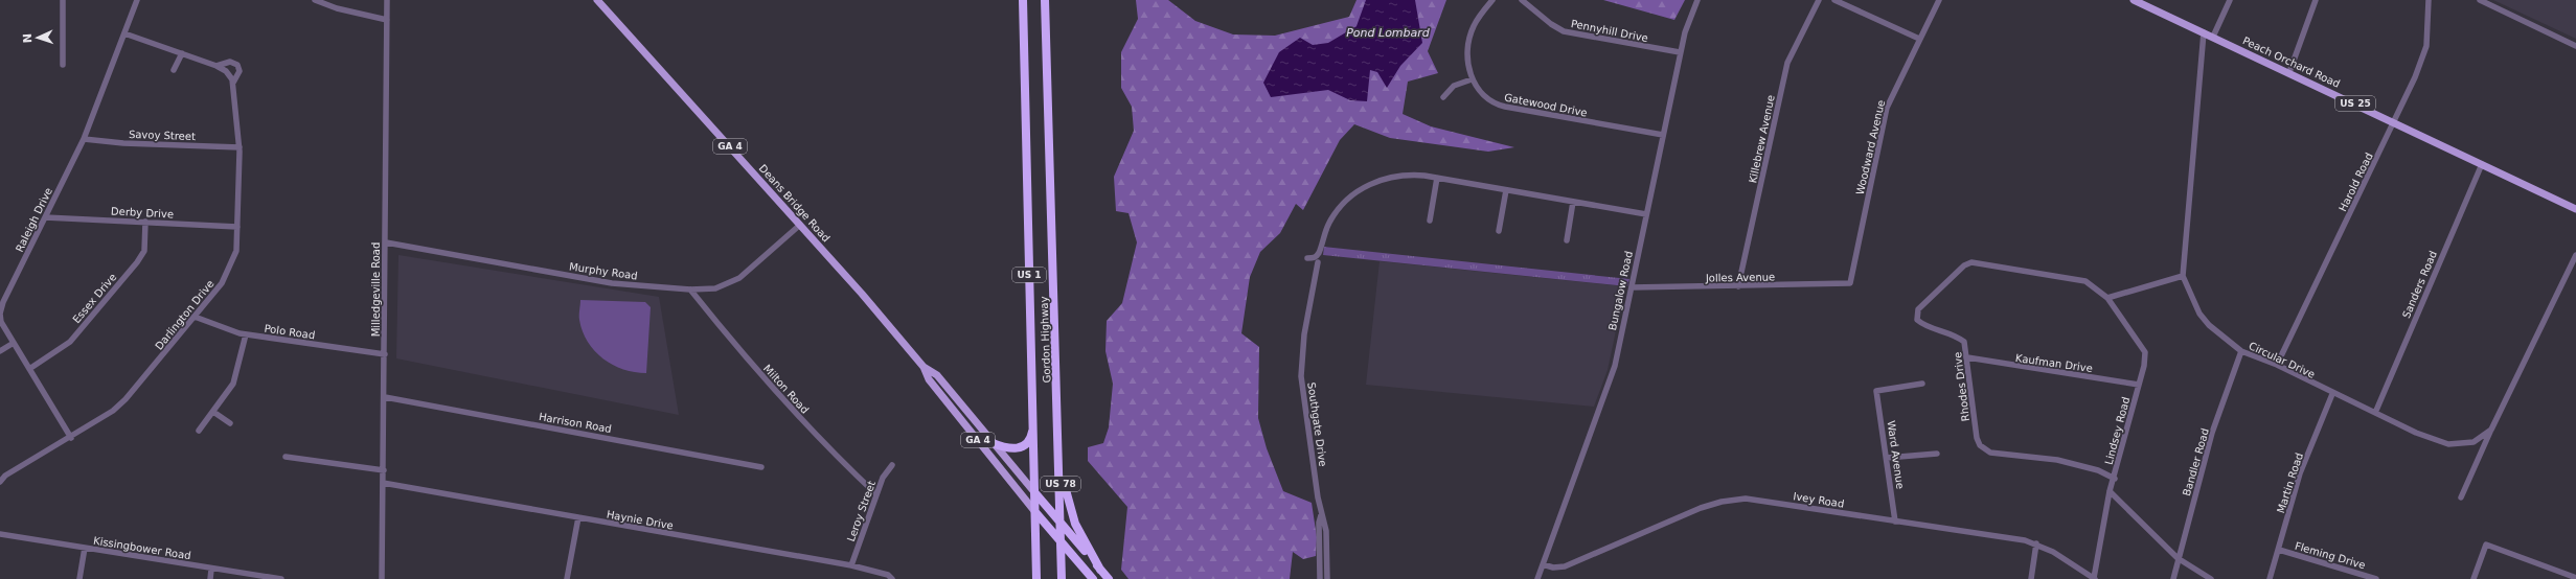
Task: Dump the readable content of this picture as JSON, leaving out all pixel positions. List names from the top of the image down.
{
  "streets": {
    "highway": [
      "GA 4",
      "Deans Bridge Road",
      "US 1",
      "Gordon Highway",
      "US 78"
    ],
    "main road": ["Peach Orchard Road", "US 25"],
    "street": [
      "Pennyhill Drive",
      "Gatewood Drive",
      "Savoy Street",
      "Killebrew Avenue",
      "Woodward Avenue",
      "Harold Road",
      "Derby Drive",
      "Raleigh Drive",
      "Murphy Road",
      "Jolles Avenue",
      "Sanders Road",
      "Milledgeville Road",
      "Bungalow Road",
      "Essex Drive",
      "Darlington Drive",
      "Polo Road",
      "Circular Drive",
      "Kaufman Drive",
      "Rhodes Drive",
      "Milton Road",
      "Harrison Road",
      "Southgate Drive",
      "Lindsey Road",
      "Ward Avenue",
      "Bandler Road",
      "Martin Road",
      "Ivey Road",
      "Leroy Street",
      "Haynie Drive",
      "Kissingbower Road",
      "Fleming Drive"
    ]
  },
  "crossings": [
    ["Pennyhill Drive", "Bungalow Road"],
    ["Peach Orchard Road", "Harold Road"],
    ["Peach Orchard Road", "Sanders Road"],
    ["Peach Orchard Road", "Circular Drive"],
    ["Gatewood Drive", "Bungalow Road"],
    ["Savoy Street", "Raleigh Drive"],
    ["Savoy Street", "Darlington Drive"],
    ["Killebrew Avenue", "Jolles Avenue"],
    ["Woodward Avenue", "Jolles Avenue"],
    ["Harold Road", "Circular Drive"],
    ["Deans Bridge Road", "Murphy Road"],
    ["Deans Bridge Road", "US 1"],
    ["Deans Bridge Road", "Gordon Highway"],
    ["Derby Drive", "Raleigh Drive"],
    ["Derby Drive", "Essex Drive"],
    ["Derby Drive", "Darlington Drive"],
    ["Raleigh Drive", "Essex Drive"],
    ["Raleigh Drive", "Darlington Drive"],
    ["Murphy Road", "Milledgeville Road"],
    ["Murphy Road", "Milton Road"],
    ["US 1", "Gordon Highway"],
    ["Jolles Avenue", "Bungalow Road"],
    ["Sanders Road", "Circular Drive"],
    ["Milledgeville Road", "Polo Road"],
    ["Milledgeville Road", "Harrison Road"],
    ["Milledgeville Road", "Haynie Drive"],
    ["Bungalow Road", "Ivey Road"],
    ["Darlington Drive", "Polo Road"],
    ["Circular Drive", "Bandler Road"],
    ["Circular Drive", "Martin Road"],
    ["Kaufman Drive", "Rhodes Drive"],
    ["Kaufman Drive", "Lindsey Road"],
    ["Rhodes Drive", "Lindsey Road"],
    ["Milton Road", "Leroy Street"],
    ["Lindsey Road", "Ivey Road"],
    ["Ward Avenue", "Ivey Road"],
    ["Martin Road", "Fleming Drive"],
    ["Leroy Street", "Haynie Drive"]
  ],
  "water": ["Pond Lombard"],
  "north": "left"
}
